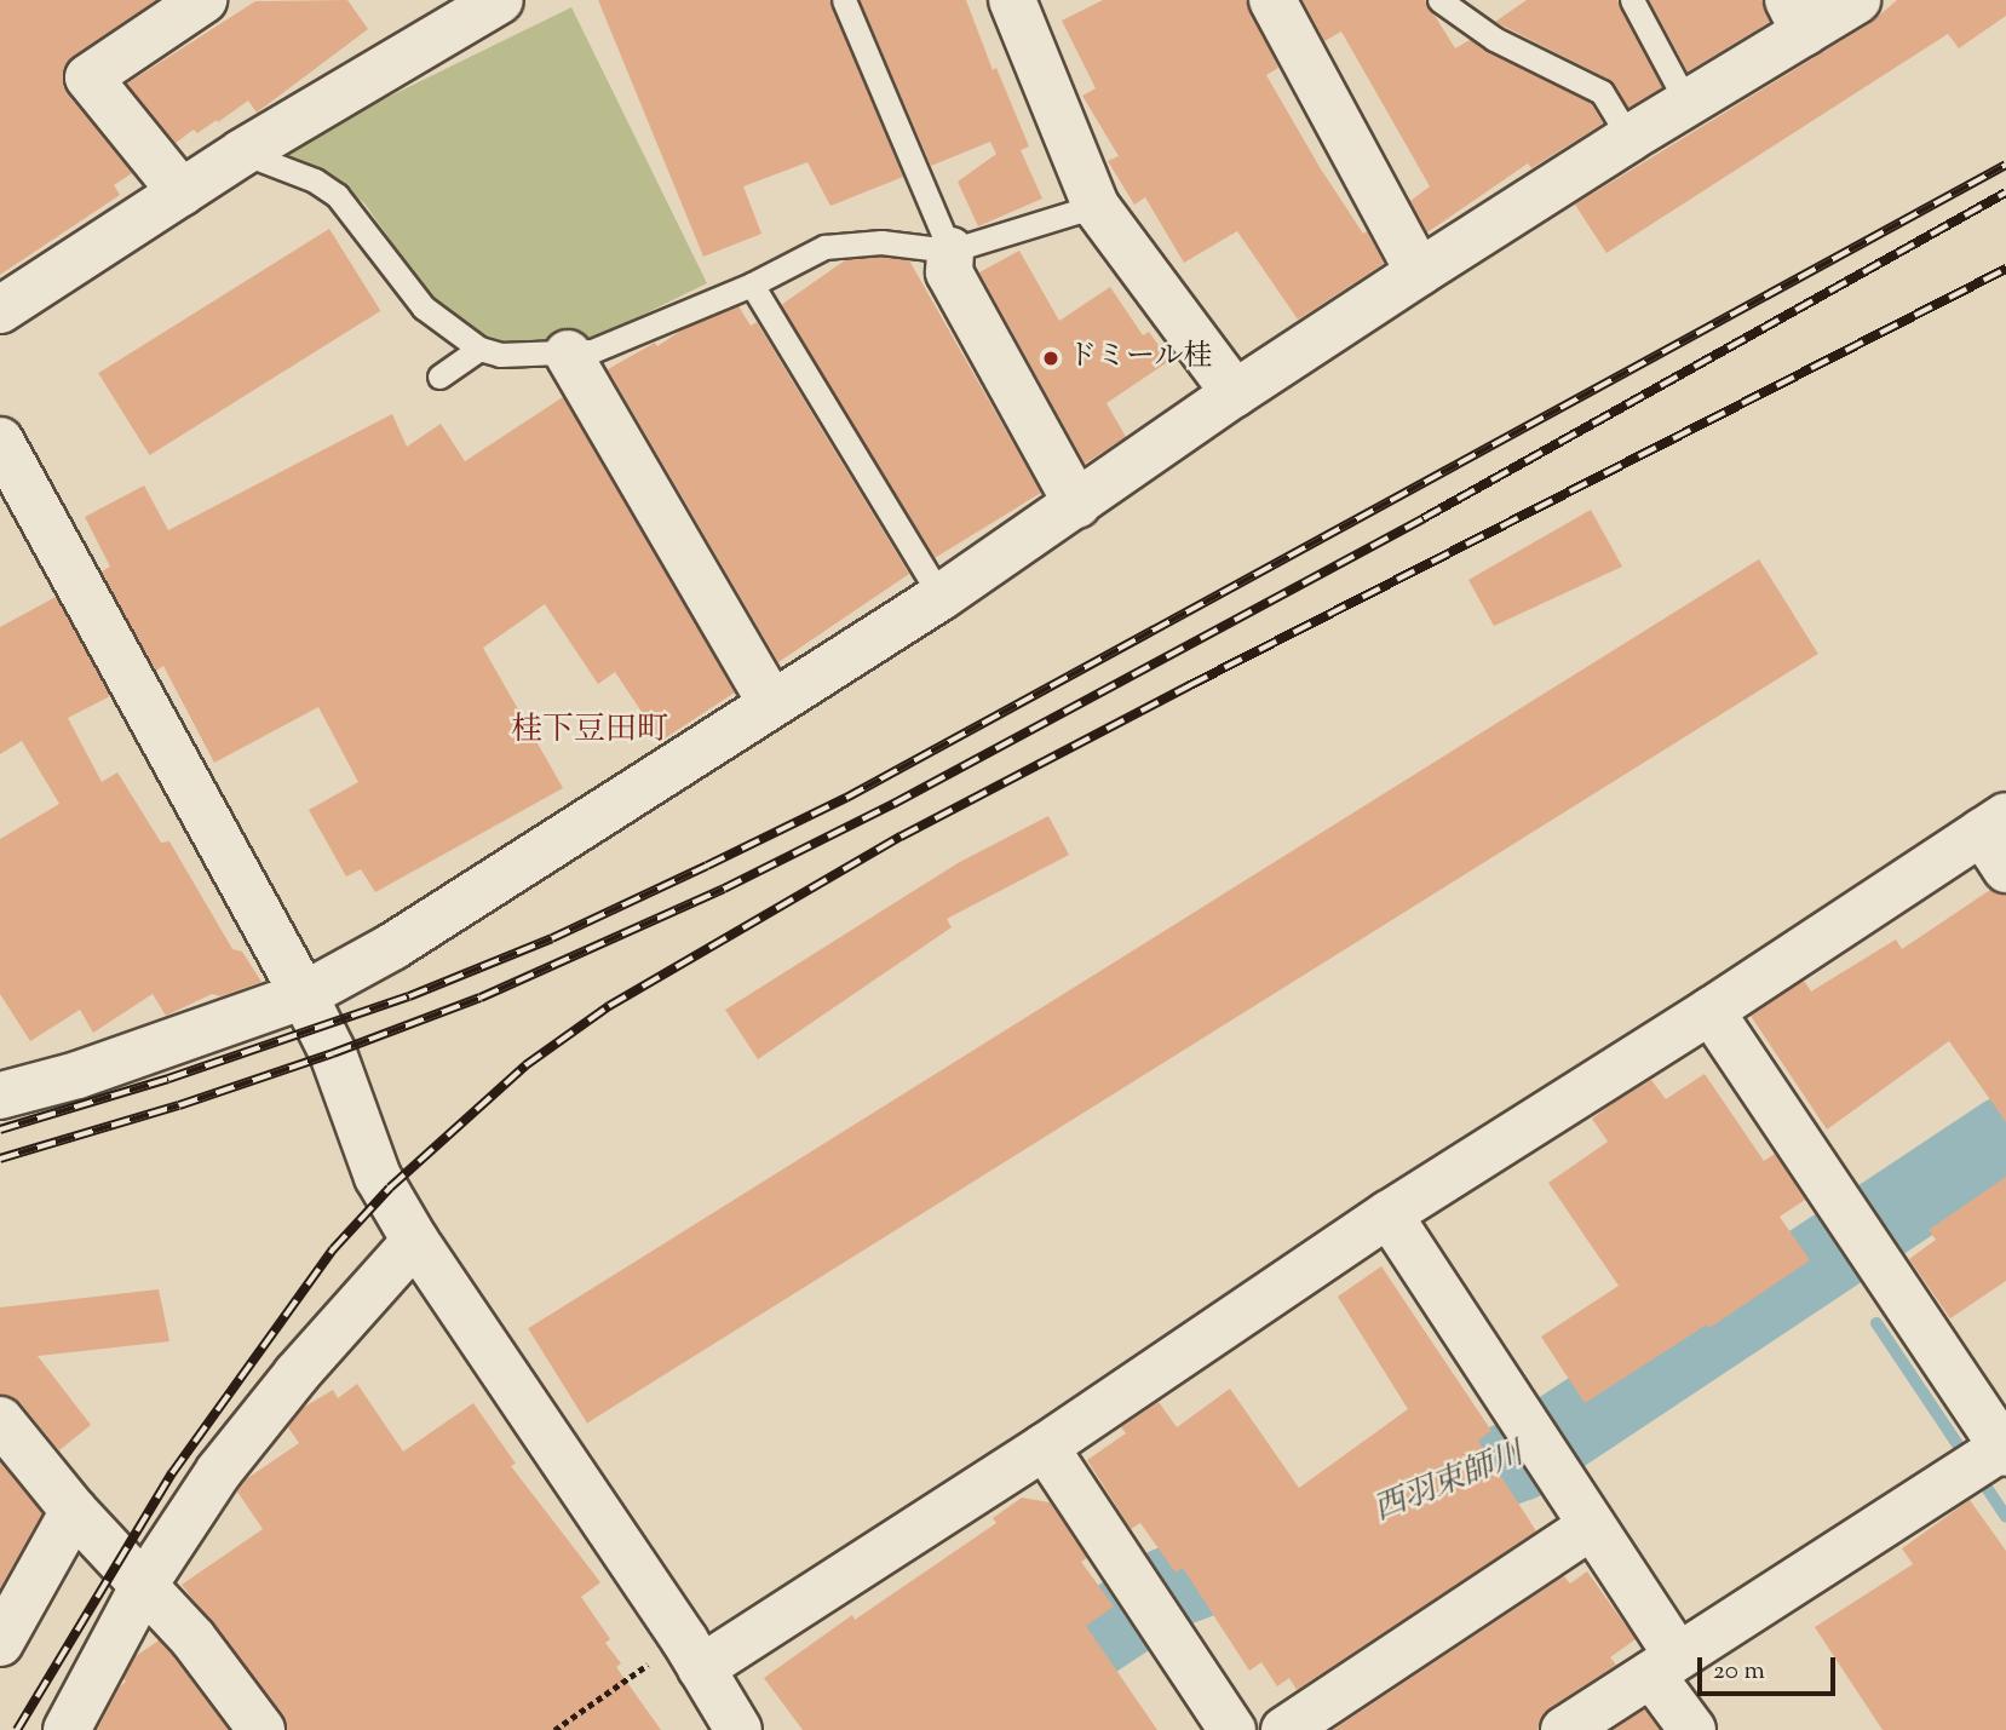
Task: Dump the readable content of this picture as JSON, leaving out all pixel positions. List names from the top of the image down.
{
  "districts": ["桂下豆田町"],
  "water": ["西羽束師川"],
  "places": ["ドミール桂"],
  "scale_bar": "20 m"
}
